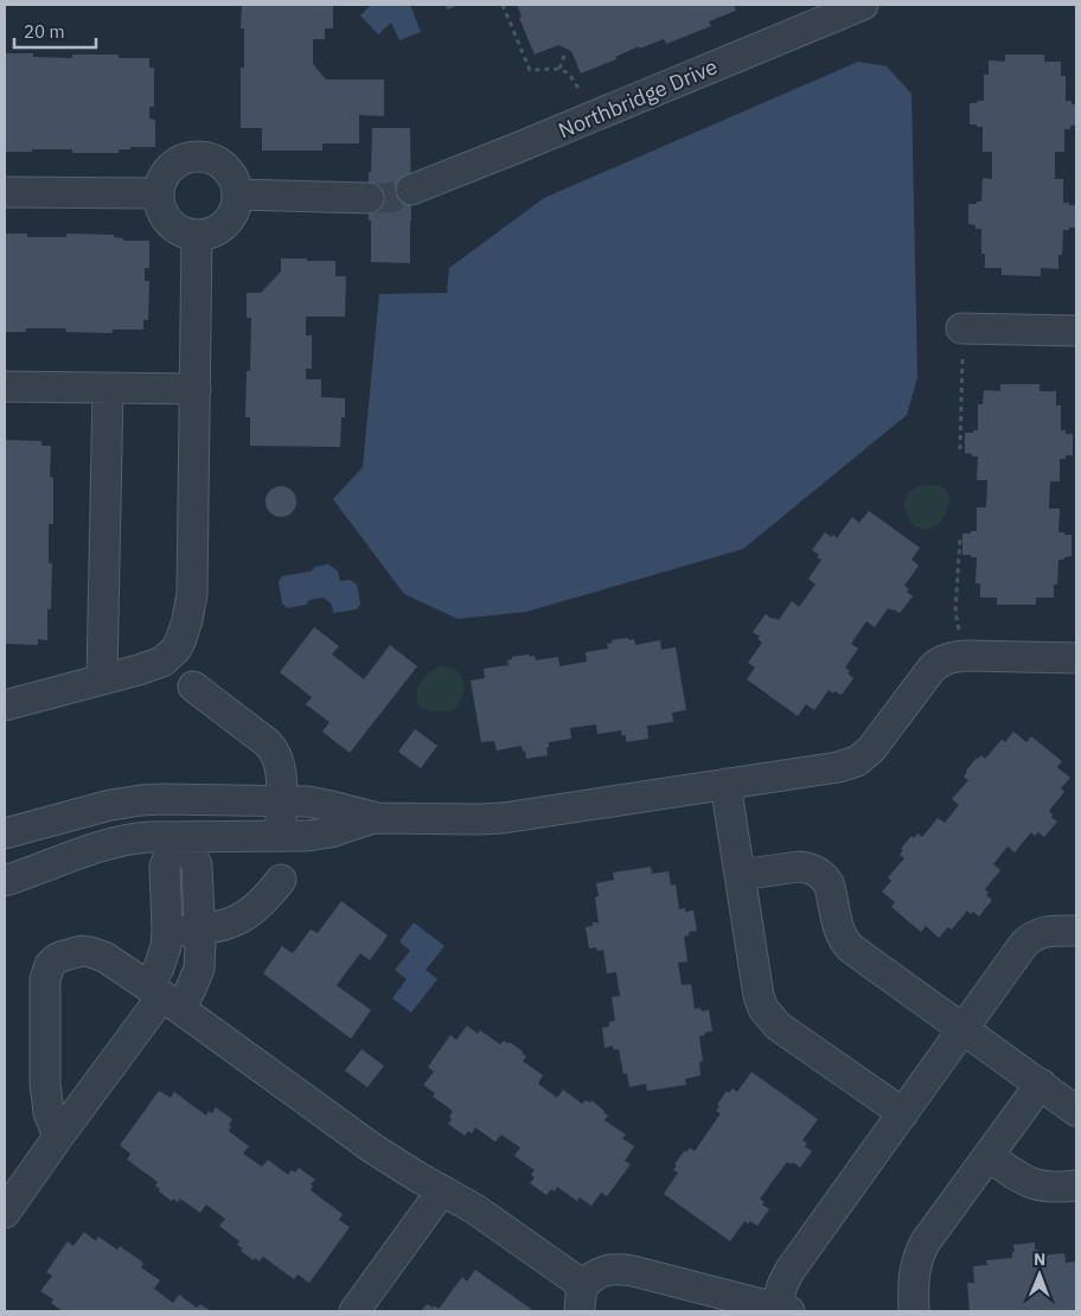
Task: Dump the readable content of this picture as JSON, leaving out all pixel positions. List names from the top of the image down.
{
  "streets": {
    "lane": ["Northbridge Drive"]
  },
  "scale_bar": "20 m",
  "north": "top"
}
